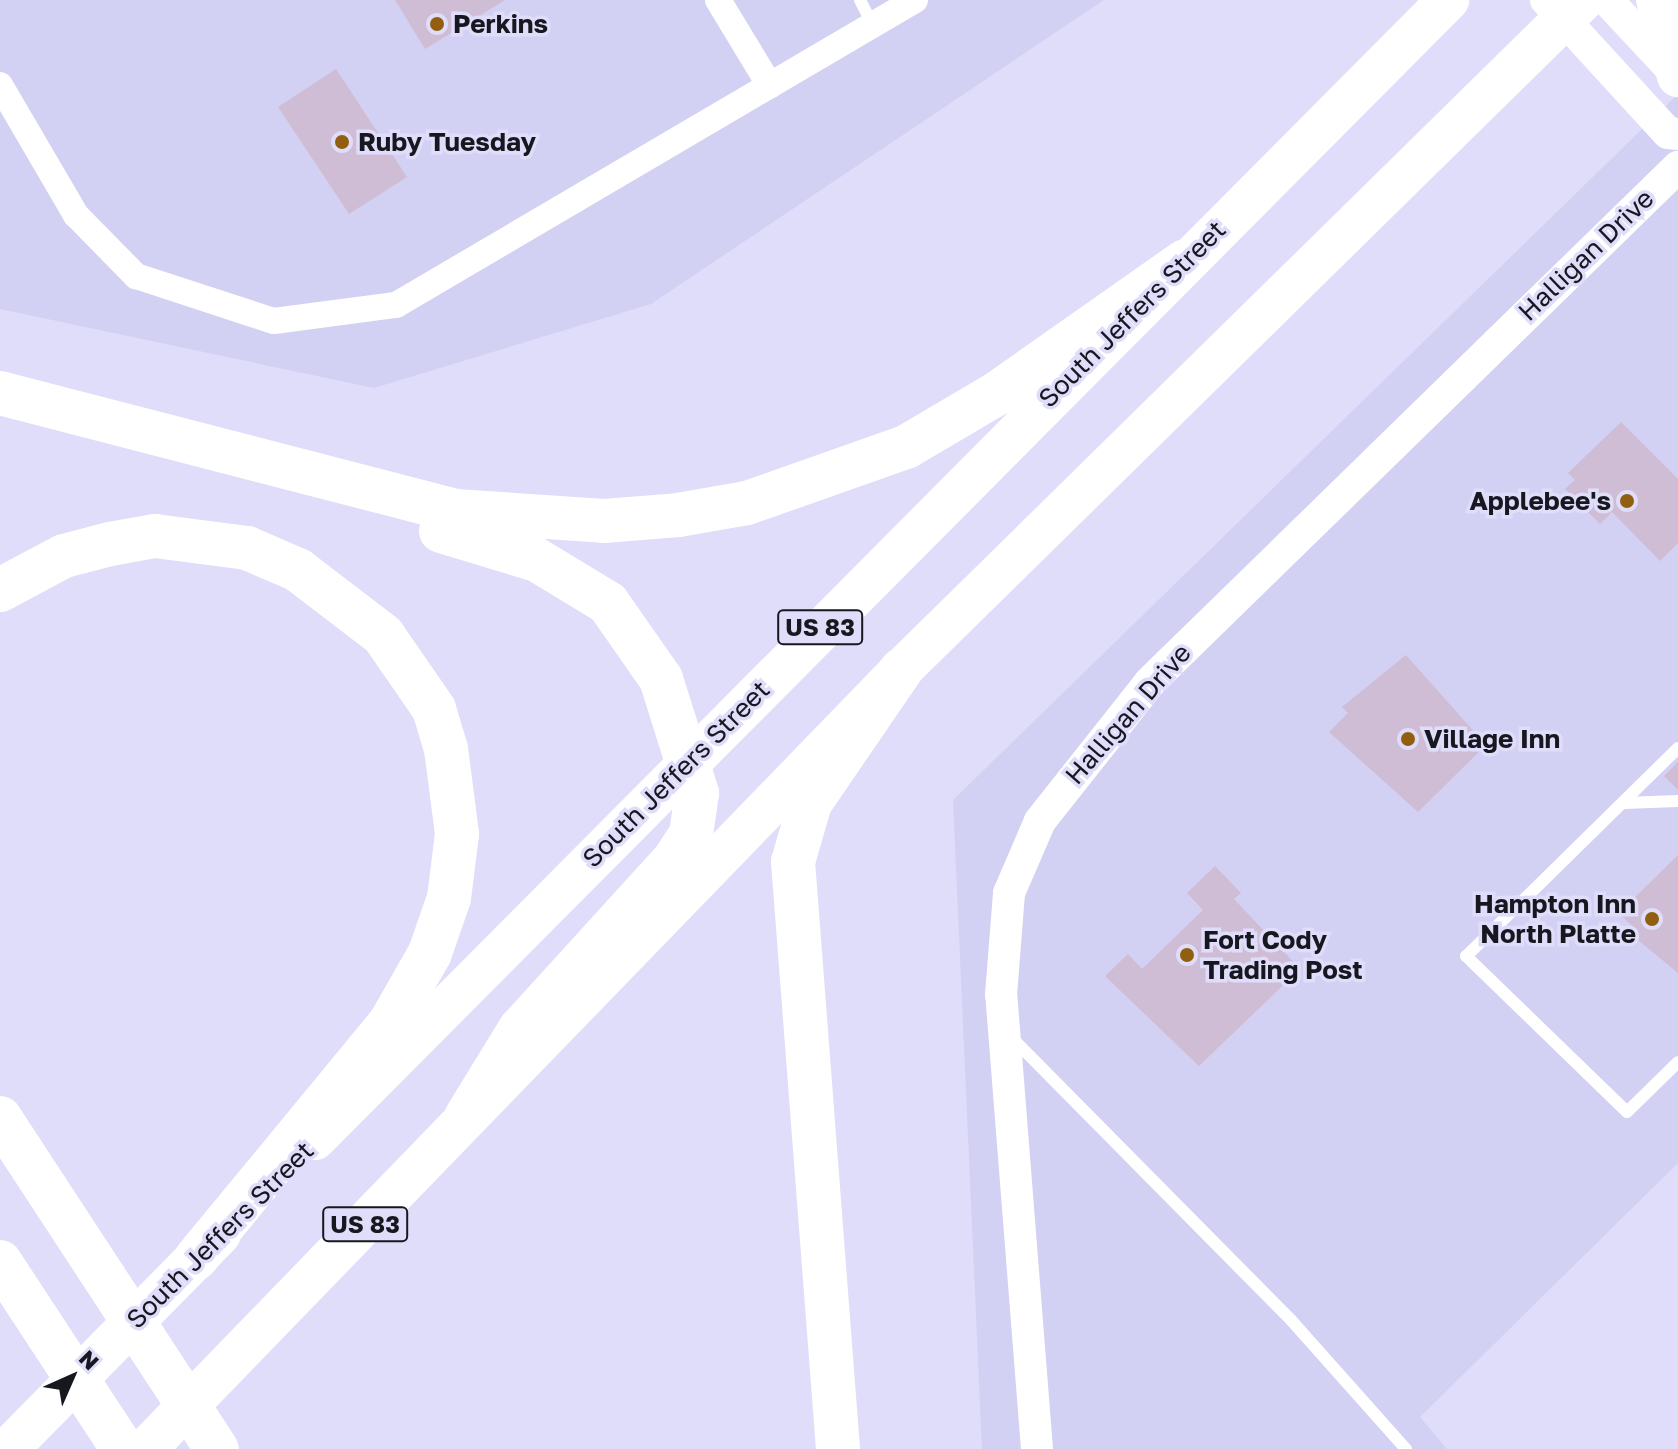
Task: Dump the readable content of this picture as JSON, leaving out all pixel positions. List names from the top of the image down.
{
  "streets": {
    "highway": ["South Jeffers Street", "US 83"],
    "street": ["Halligan Drive"]
  },
  "places": [
    "Perkins",
    "Ruby Tuesday",
    "Applebee's",
    "Village Inn",
    "Hampton Inn North Platte",
    "Fort Cody Trading Post"
  ],
  "north": "top right"
}
